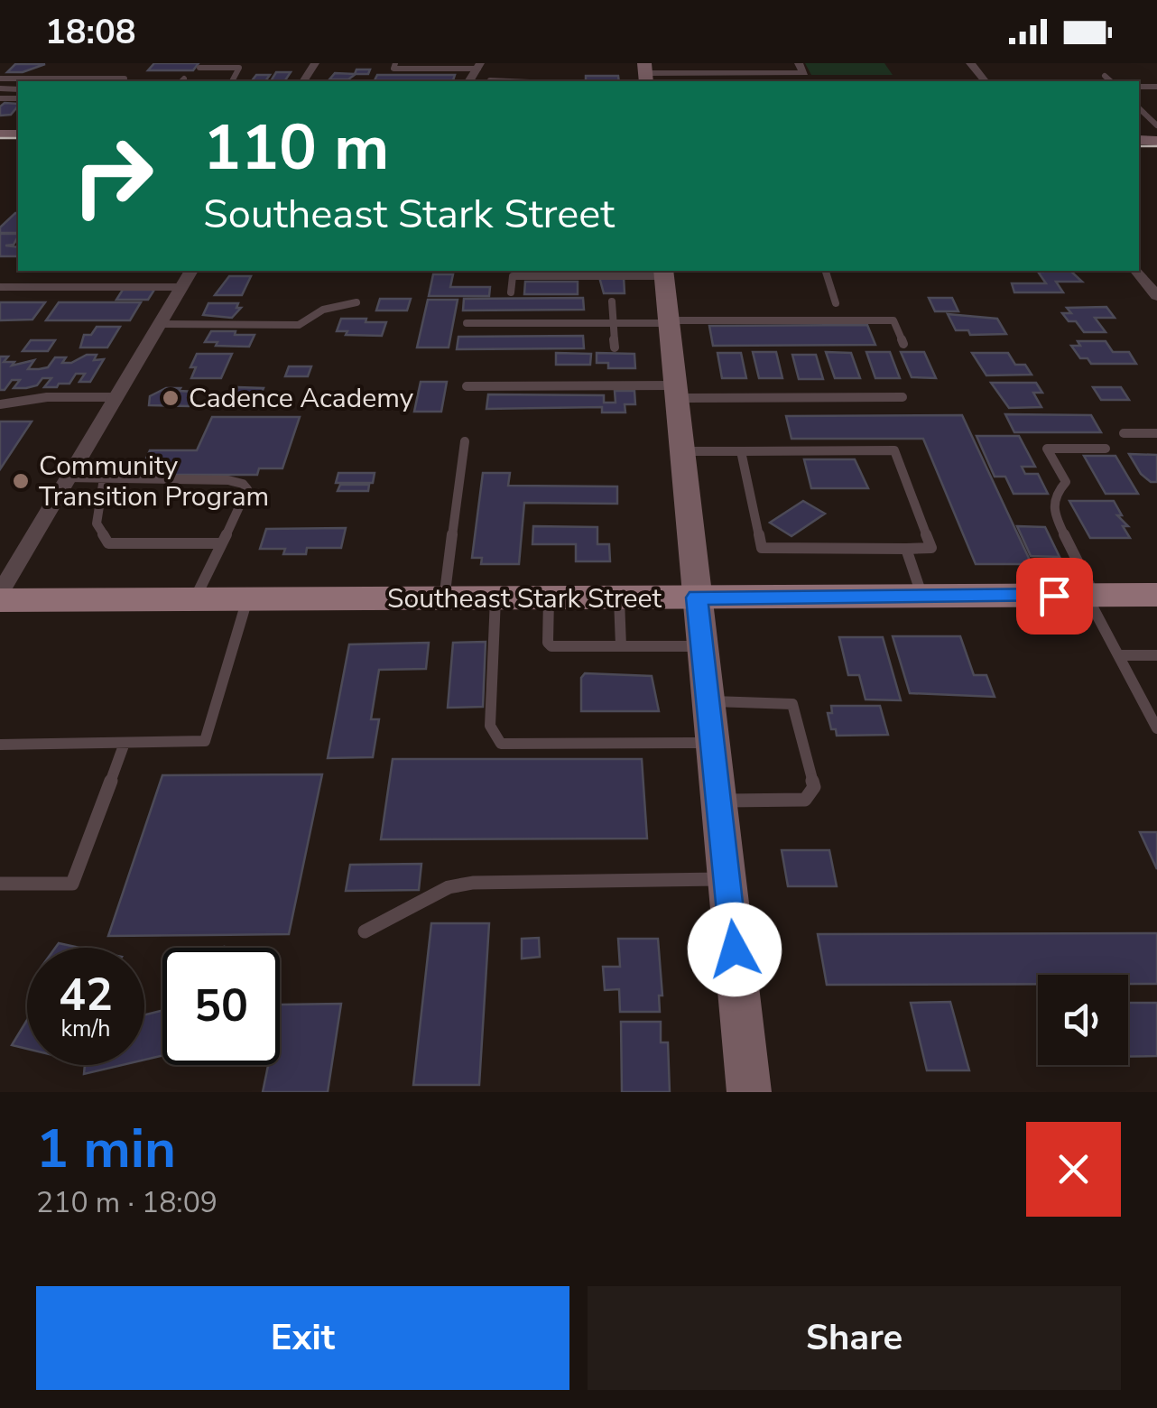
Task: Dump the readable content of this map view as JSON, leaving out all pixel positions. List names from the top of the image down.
{
  "streets": {
    "main road": ["Southeast Stark Street"]
  },
  "places": ["Cadence Academy", "Community Transition Program"],
  "page": {
    "status": "18:08",
    "turn": ["110 m", "Southeast Stark Street"],
    "speed": "42 km/h",
    "limit": "50",
    "heading": ["1 min", "210 m · 18:09"],
    "buttons": ["Exit", "Share"]
  }
}
